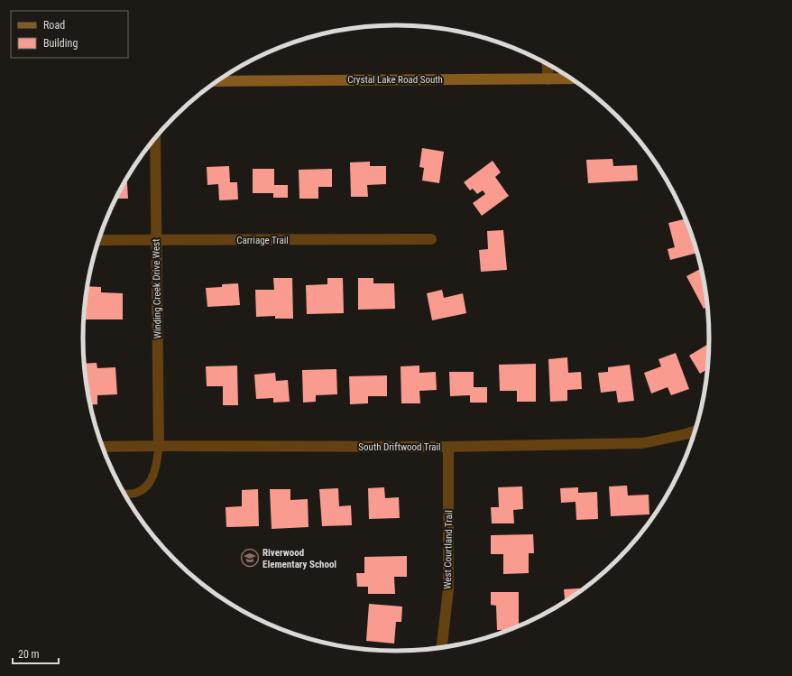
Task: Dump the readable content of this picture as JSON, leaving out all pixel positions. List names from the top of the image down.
{
  "streets": {
    "street": [
      "Crystal Lake Road South",
      "Carriage Trail",
      "Winding Creek Drive West",
      "South Driftwood Trail",
      "West Courtland Trail"
    ]
  },
  "crossings": [
    ["Carriage Trail", "Winding Creek Drive West"],
    ["Winding Creek Drive West", "South Driftwood Trail"],
    ["South Driftwood Trail", "West Courtland Trail"]
  ],
  "places": {
    "school or university": ["Riverwood Elementary School"]
  },
  "legend": ["Road", "Building"],
  "scale_bar": "20 m"
}
